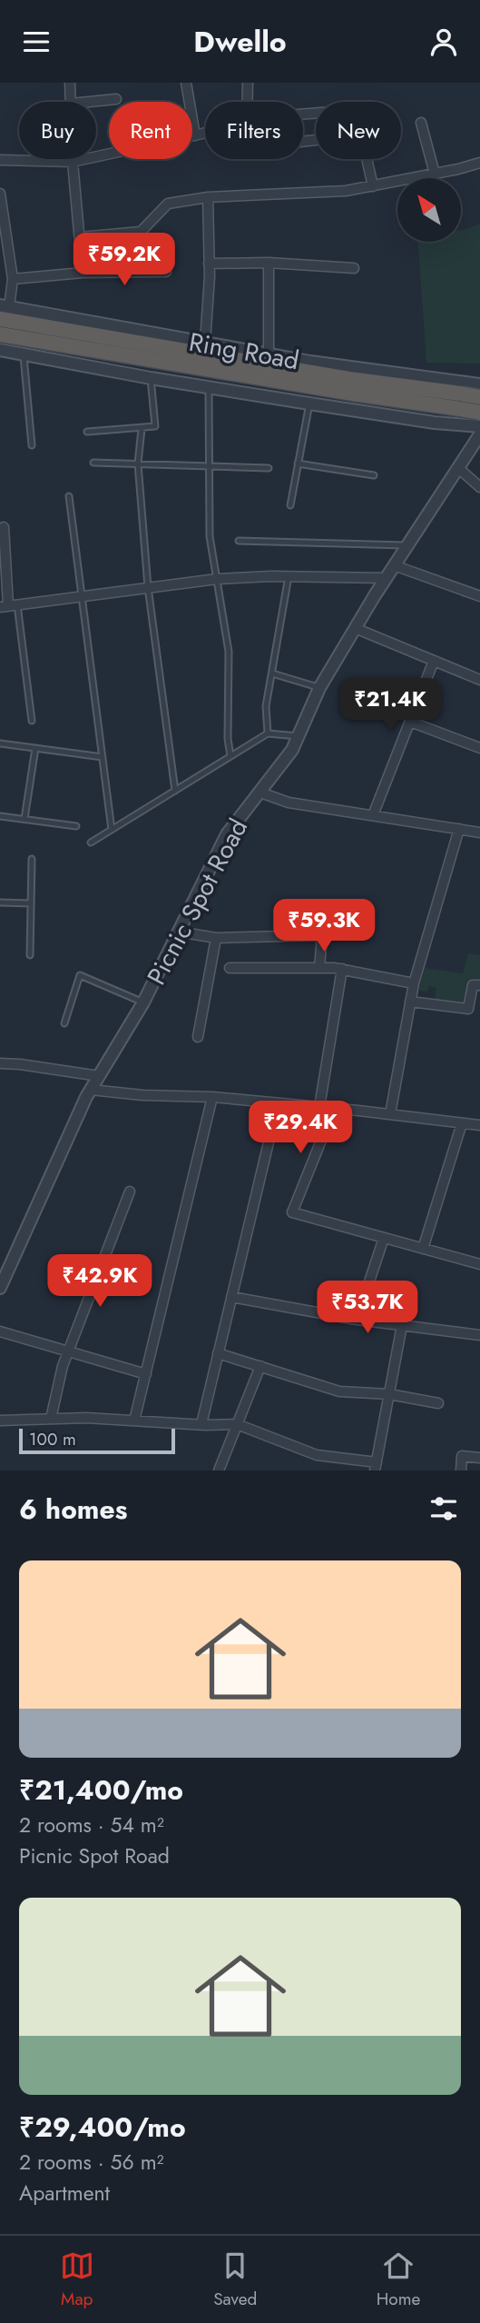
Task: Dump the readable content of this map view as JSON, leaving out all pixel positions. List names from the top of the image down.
{
  "streets": {
    "highway": ["Ring Road"],
    "street": ["Picnic Spot Road"]
  },
  "scale_bar": "100 m",
  "north": "top left",
  "page": {
    "header": "Dwello",
    "chip": [
      "Buy",
      "Rent",
      "Filters",
      "New"
    ],
    "price": [
      "₹59.2K",
      "₹21.4K",
      "₹59.3K",
      "₹29.4K",
      "₹42.9K",
      "₹53.7K"
    ],
    "scale": "100 m",
    "heading": "6 homes",
    "list": [
      {
        "name": "₹21,400/mo",
        "note": "2 rooms · 54 m² · Picnic Spot Road"
      },
      {
        "name": "₹29,400/mo",
        "note": "2 rooms · 56 m² · Apartment"
      }
    ],
    "tabs": ["Map", "Saved", "Home"]
  }
}
